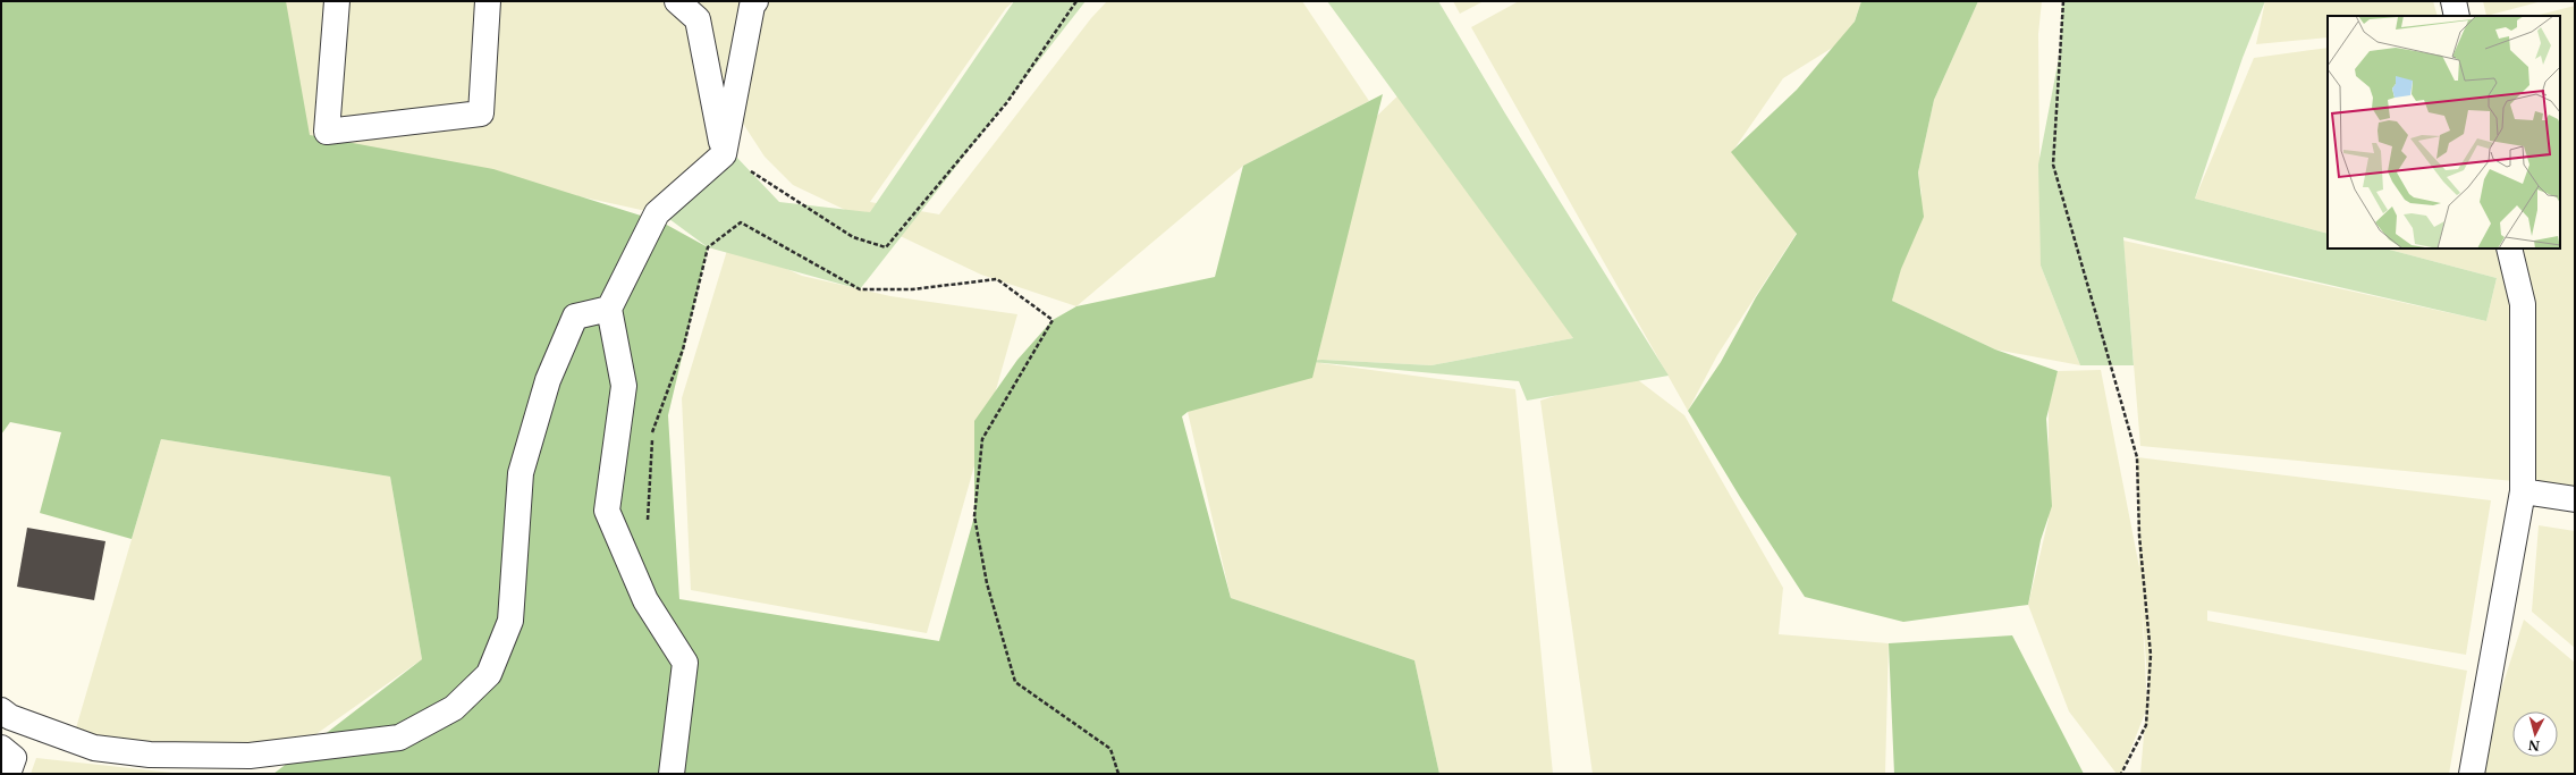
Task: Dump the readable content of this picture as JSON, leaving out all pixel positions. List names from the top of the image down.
{
  "north": "bottom"
}
